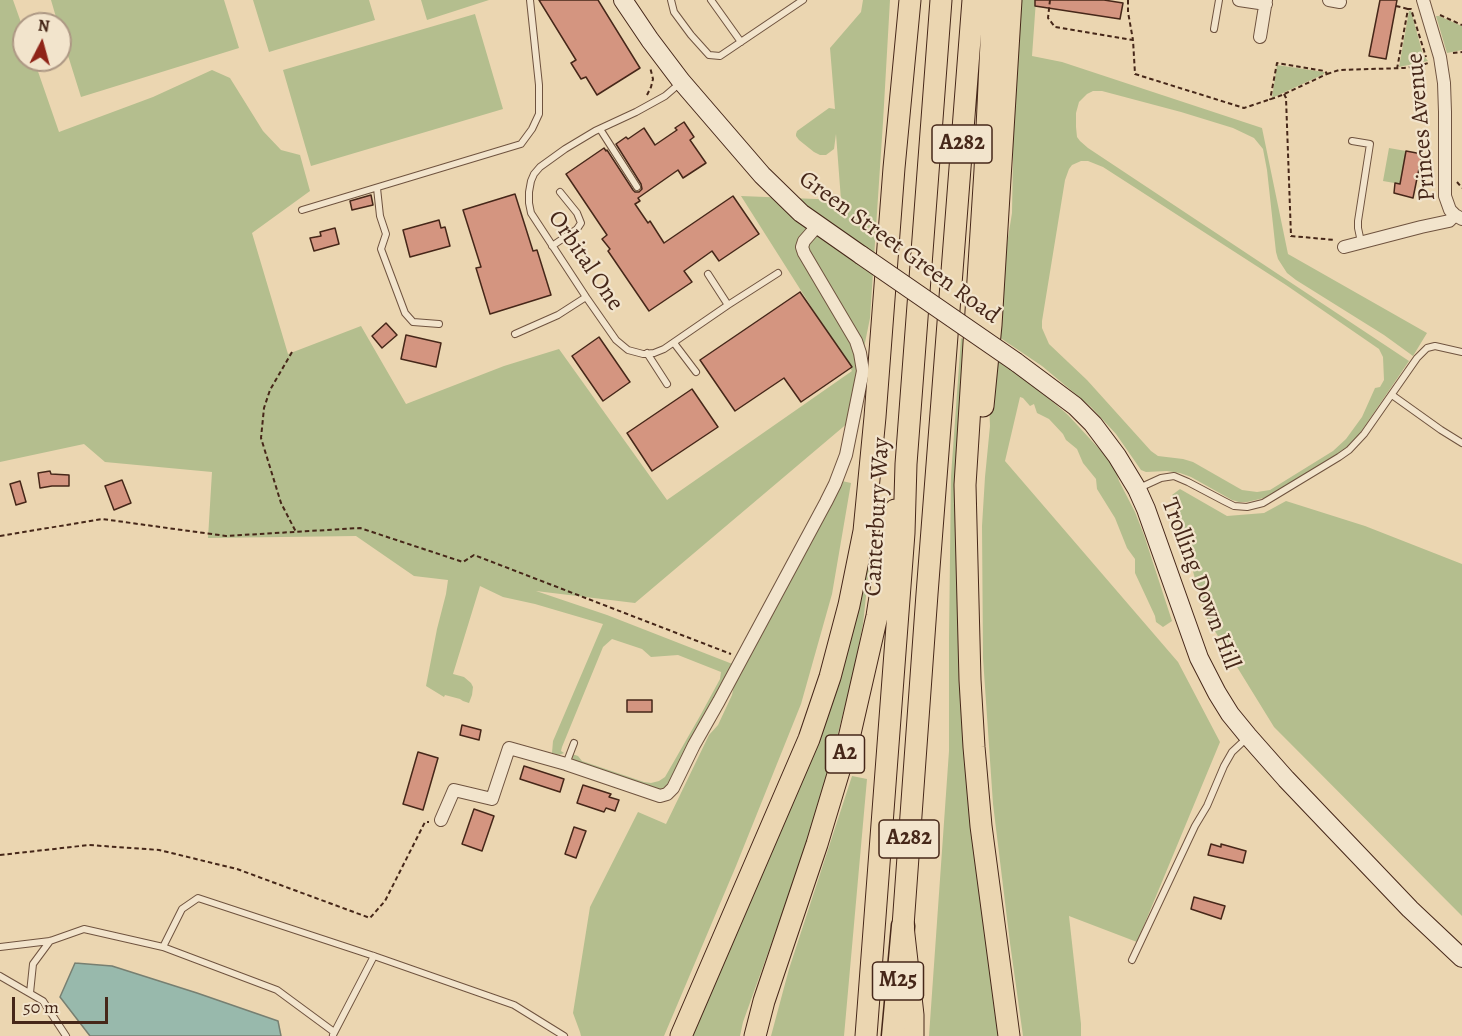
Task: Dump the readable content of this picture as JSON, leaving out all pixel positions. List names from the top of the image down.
{
  "streets": {
    "highway": [
      "A282",
      "Canterbury Way",
      "A2",
      "M25"
    ],
    "main road": ["Green Street Green Road", "Trolling Down Hill"],
    "street": ["Princes Avenue"],
    "lane": ["Orbital One"]
  },
  "crossings": [
    ["A282", "M25"],
    ["Green Street Green Road", "Orbital One"],
    ["Green Street Green Road", "Trolling Down Hill"],
    ["Canterbury Way", "A2"]
  ],
  "scale_bar": "50 m",
  "north": "top"
}
